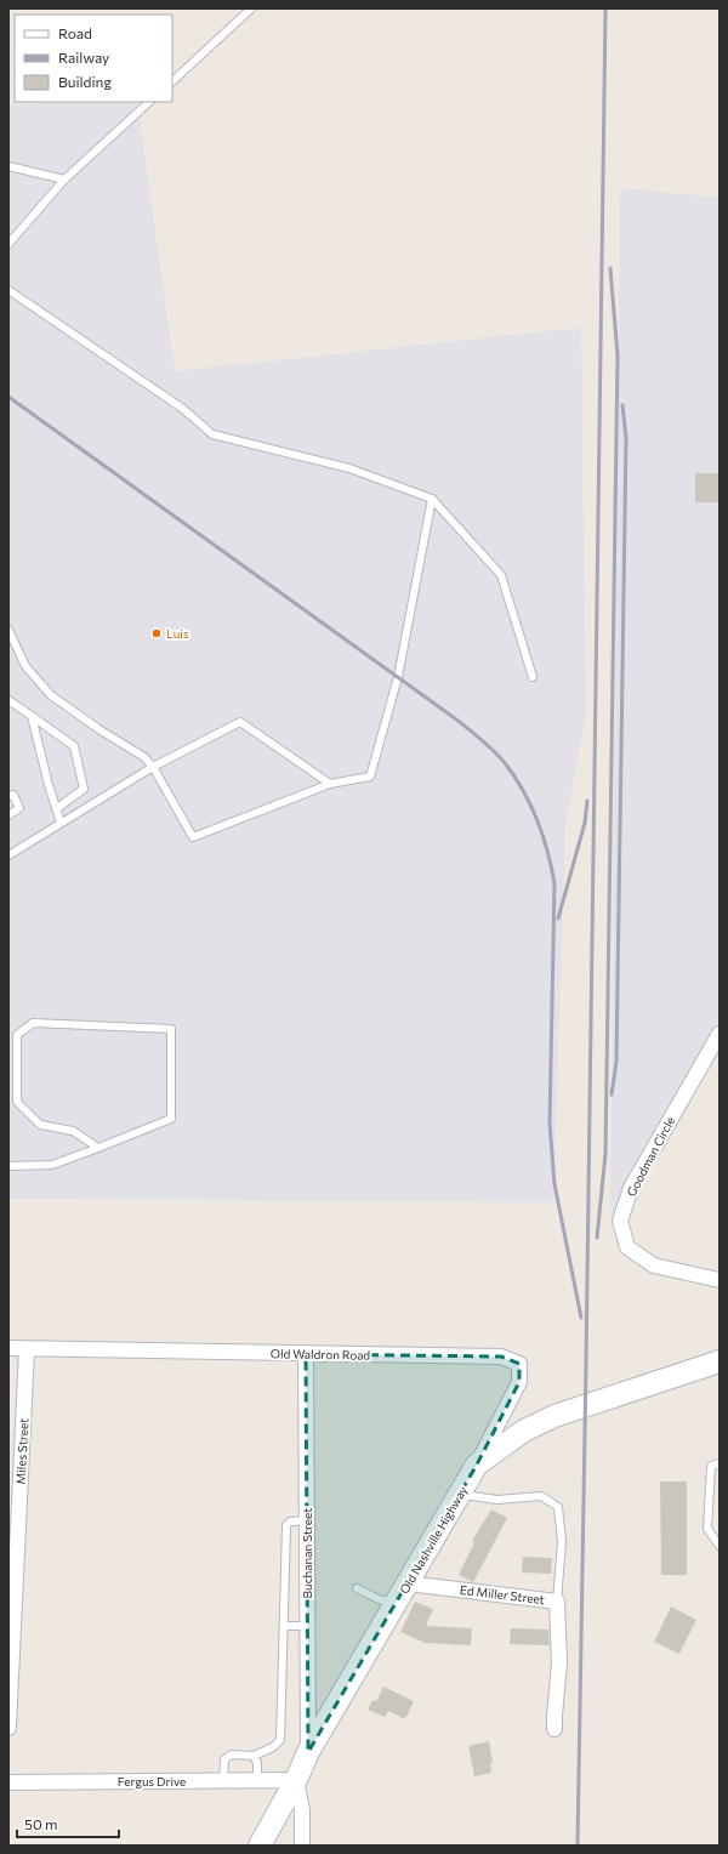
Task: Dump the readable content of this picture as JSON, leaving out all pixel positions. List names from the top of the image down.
{
  "streets": {
    "main road": ["Old Nashville Highway"],
    "street": [
      "Goodman Circle",
      "Old Waldron Road",
      "Miles Street",
      "Buchanan Street",
      "Ed Miller Street",
      "Fergus Drive"
    ]
  },
  "crossings": [
    ["Old Waldron Road", "Miles Street"],
    ["Old Waldron Road", "Old Nashville Highway"],
    ["Old Waldron Road", "Buchanan Street"],
    ["Old Nashville Highway", "Buchanan Street"],
    ["Old Nashville Highway", "Ed Miller Street"],
    ["Old Nashville Highway", "Fergus Drive"]
  ],
  "places": ["Luis"],
  "legend": ["Road", "Railway", "Building"],
  "scale_bar": "50 m"
}
